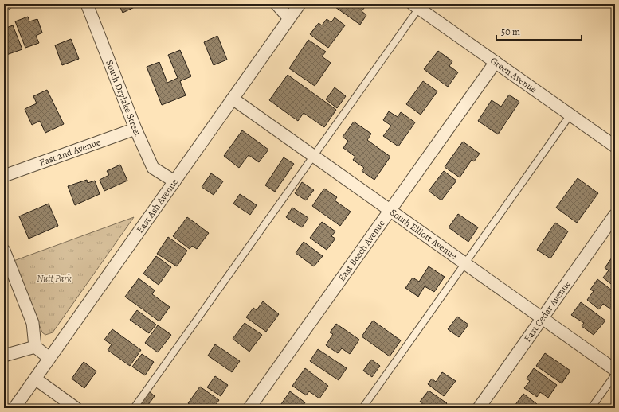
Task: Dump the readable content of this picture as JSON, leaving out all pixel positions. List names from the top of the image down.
{
  "streets": {
    "street": [
      "Green Avenue",
      "South Drylake Street",
      "East 2nd Avenue",
      "East Ash Avenue",
      "South Elliott Avenue",
      "East Beech Avenue",
      "East Cedar Avenue"
    ]
  },
  "crossings": [
    ["Green Avenue", "East Beech Avenue"],
    ["South Drylake Street", "East 2nd Avenue"],
    ["South Drylake Street", "East Ash Avenue"],
    ["East Ash Avenue", "South Elliott Avenue"],
    ["South Elliott Avenue", "East Beech Avenue"],
    ["South Elliott Avenue", "East Cedar Avenue"]
  ],
  "parks": ["Nutt Park"],
  "scale_bar": "50 m"
}
